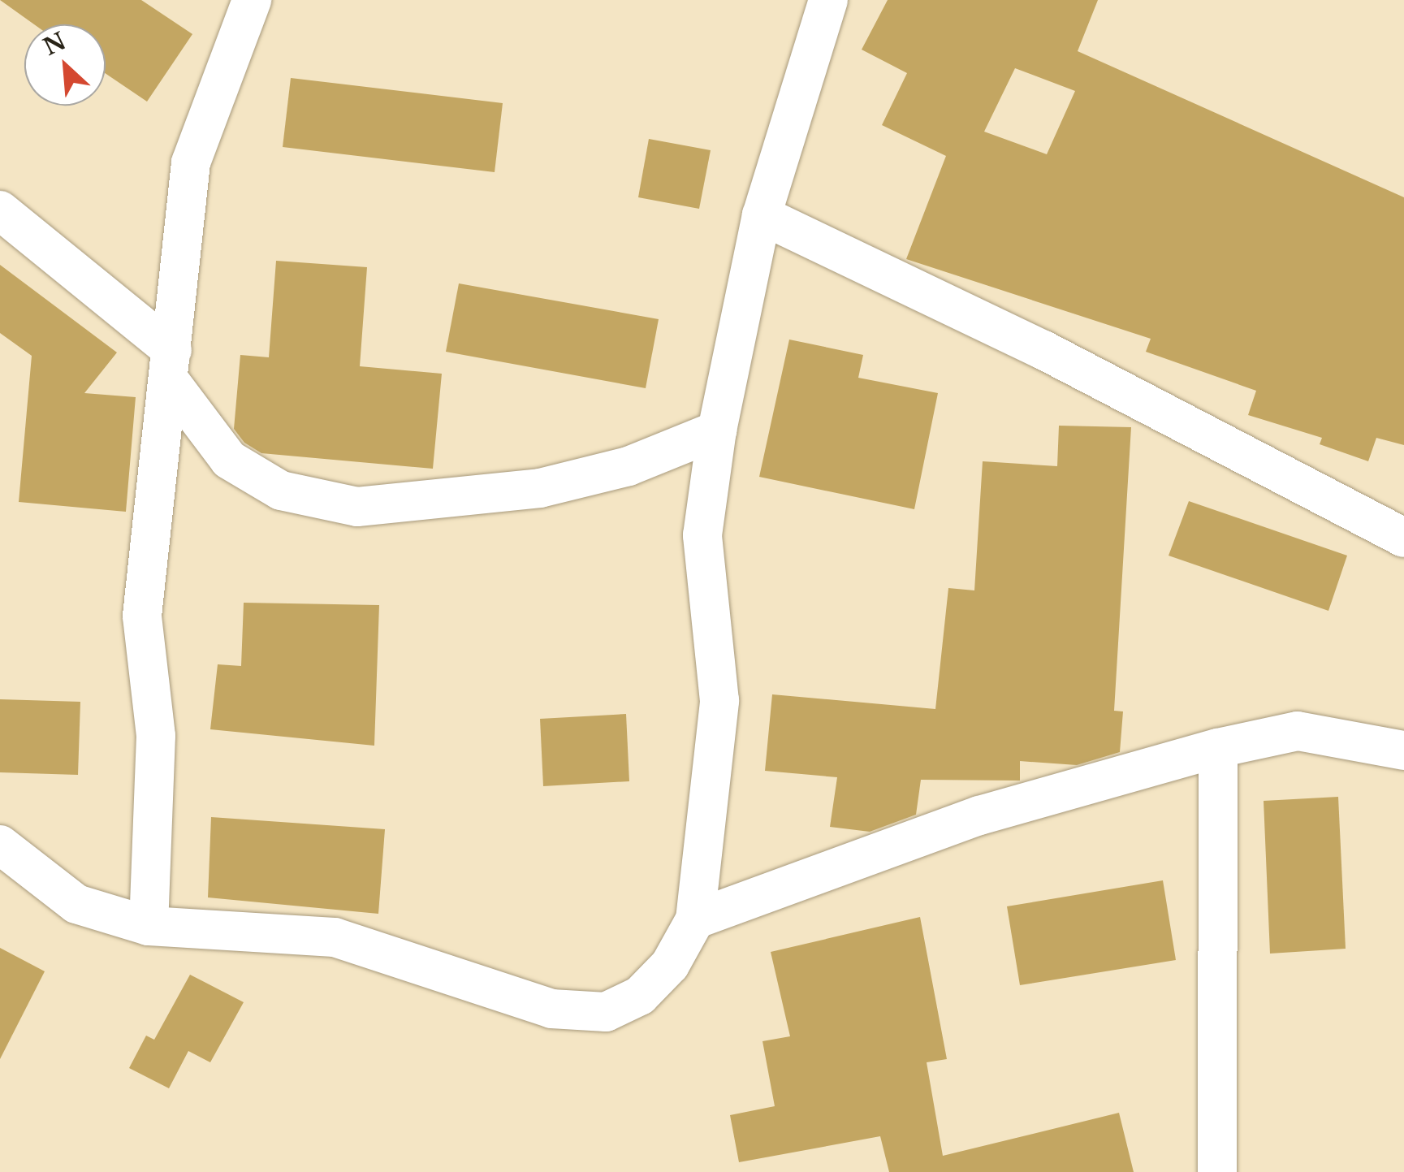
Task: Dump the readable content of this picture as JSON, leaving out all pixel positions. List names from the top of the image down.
{
  "north": "top left"
}
